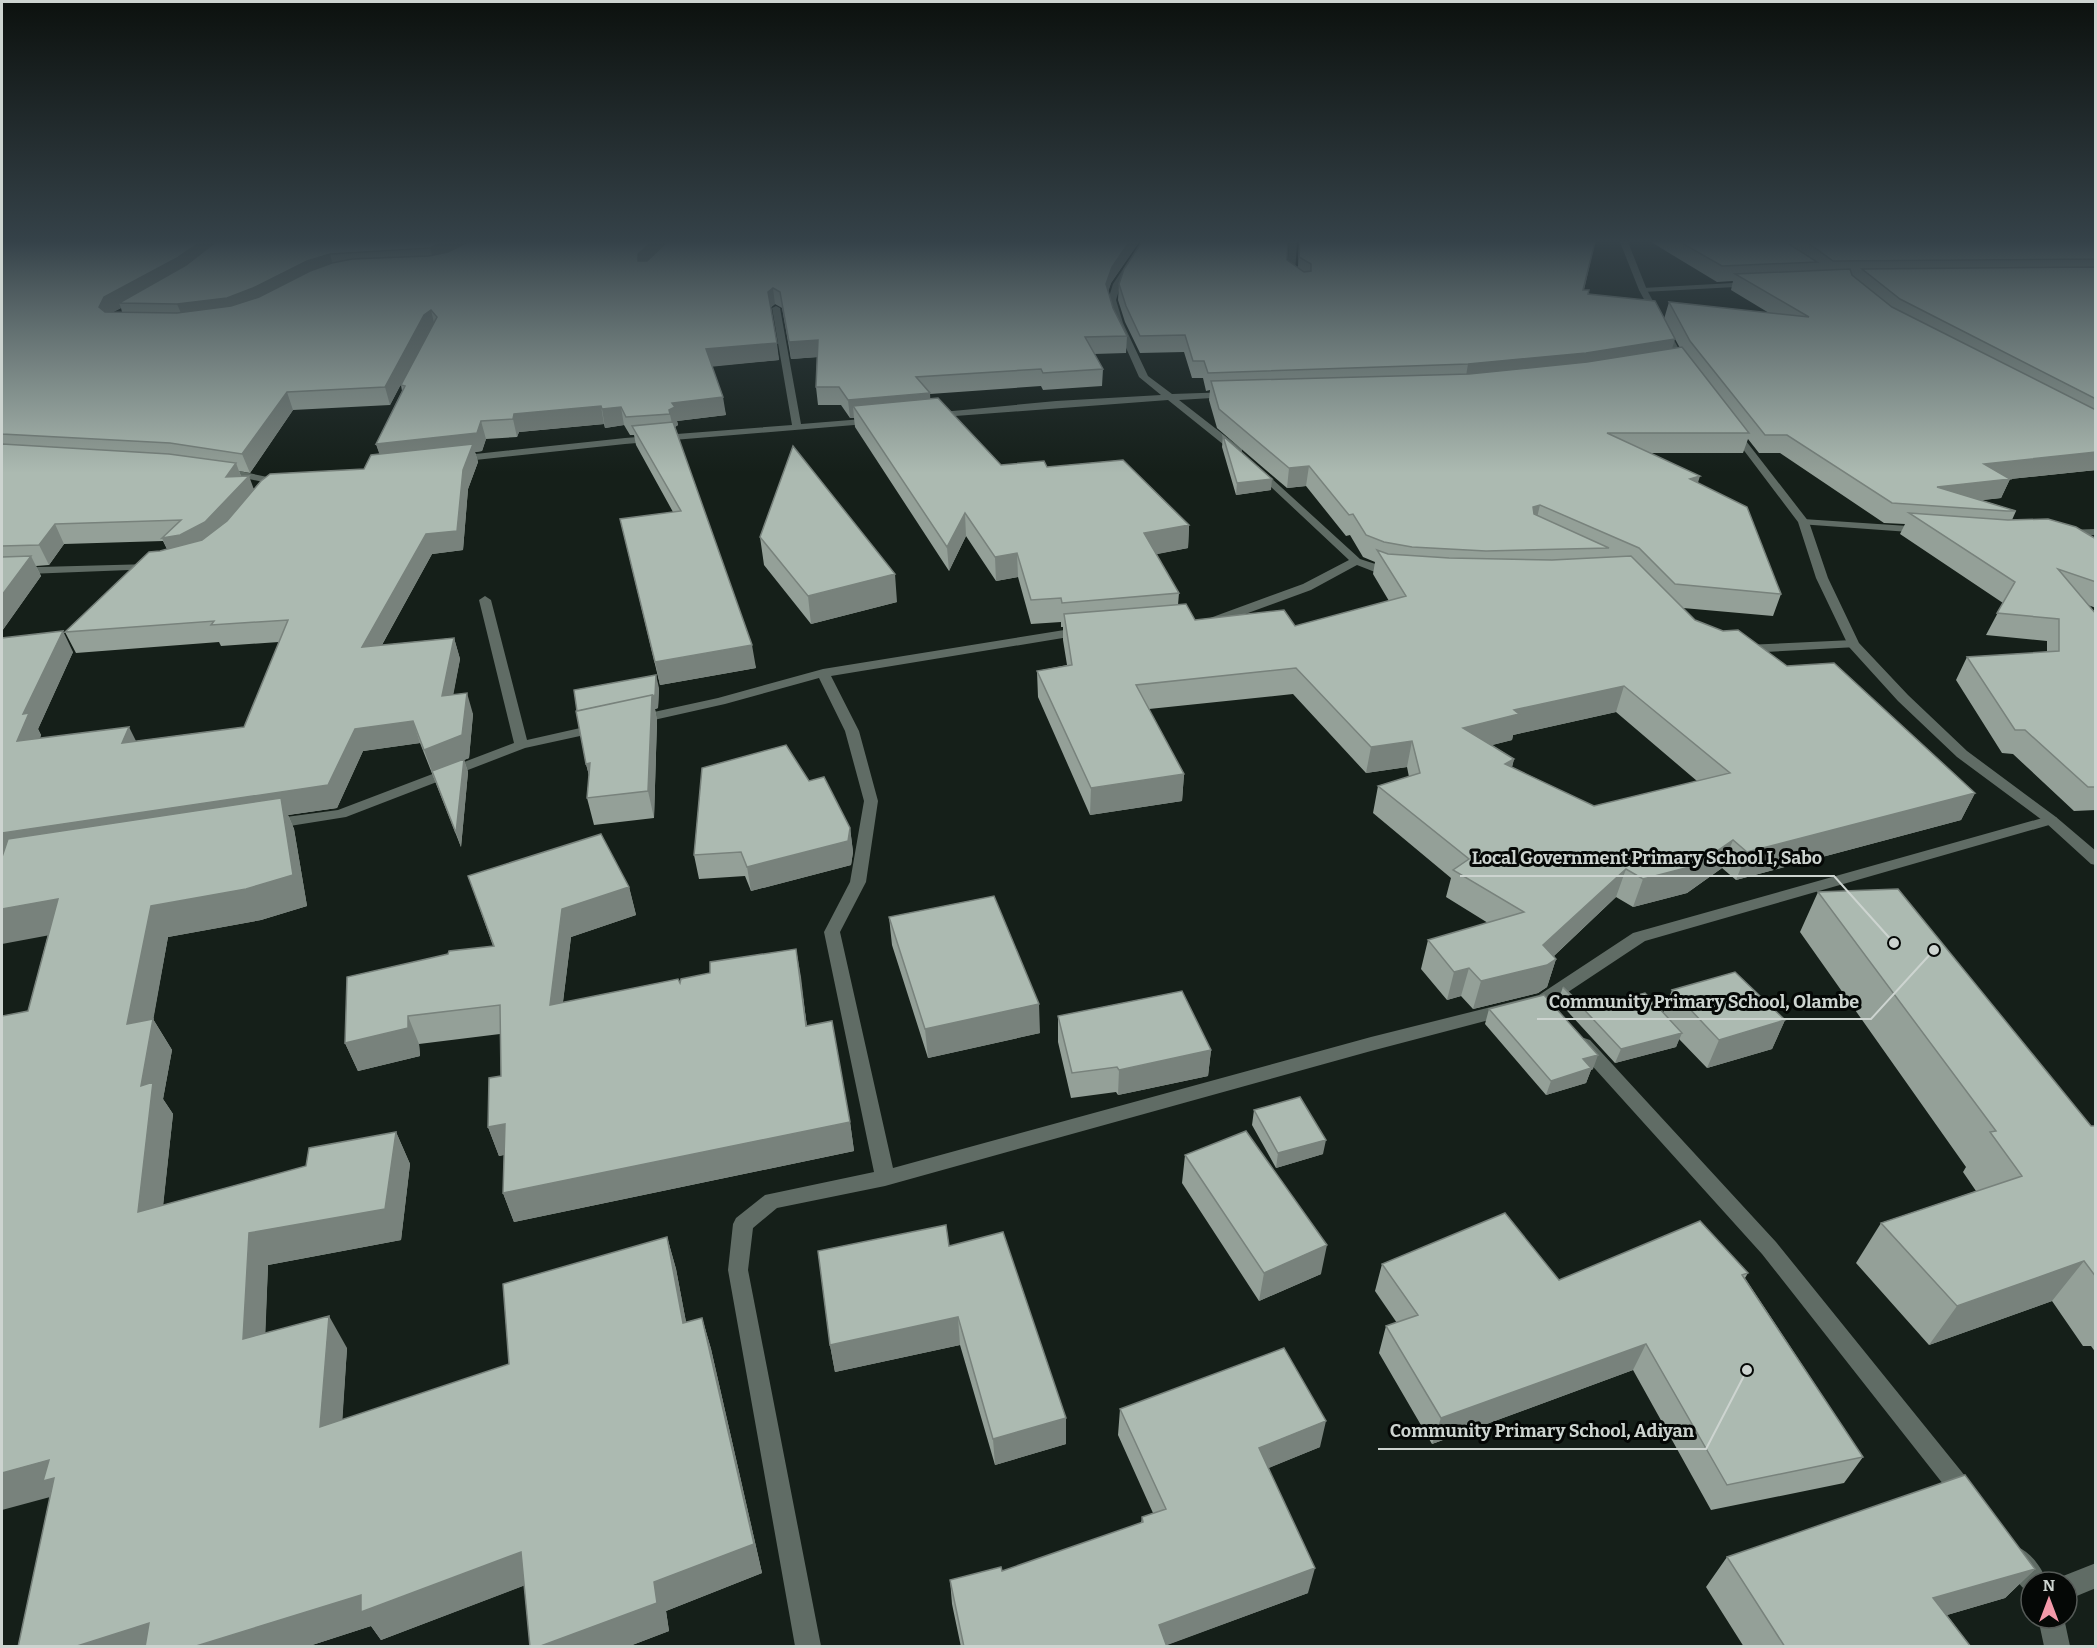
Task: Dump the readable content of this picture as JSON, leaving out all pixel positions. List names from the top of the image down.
{
  "places": ["Local Government Primary School I, Sabo", "Community Primary School, Olambe", "Community Primary School, Adiyan"],
  "north": "top"
}
